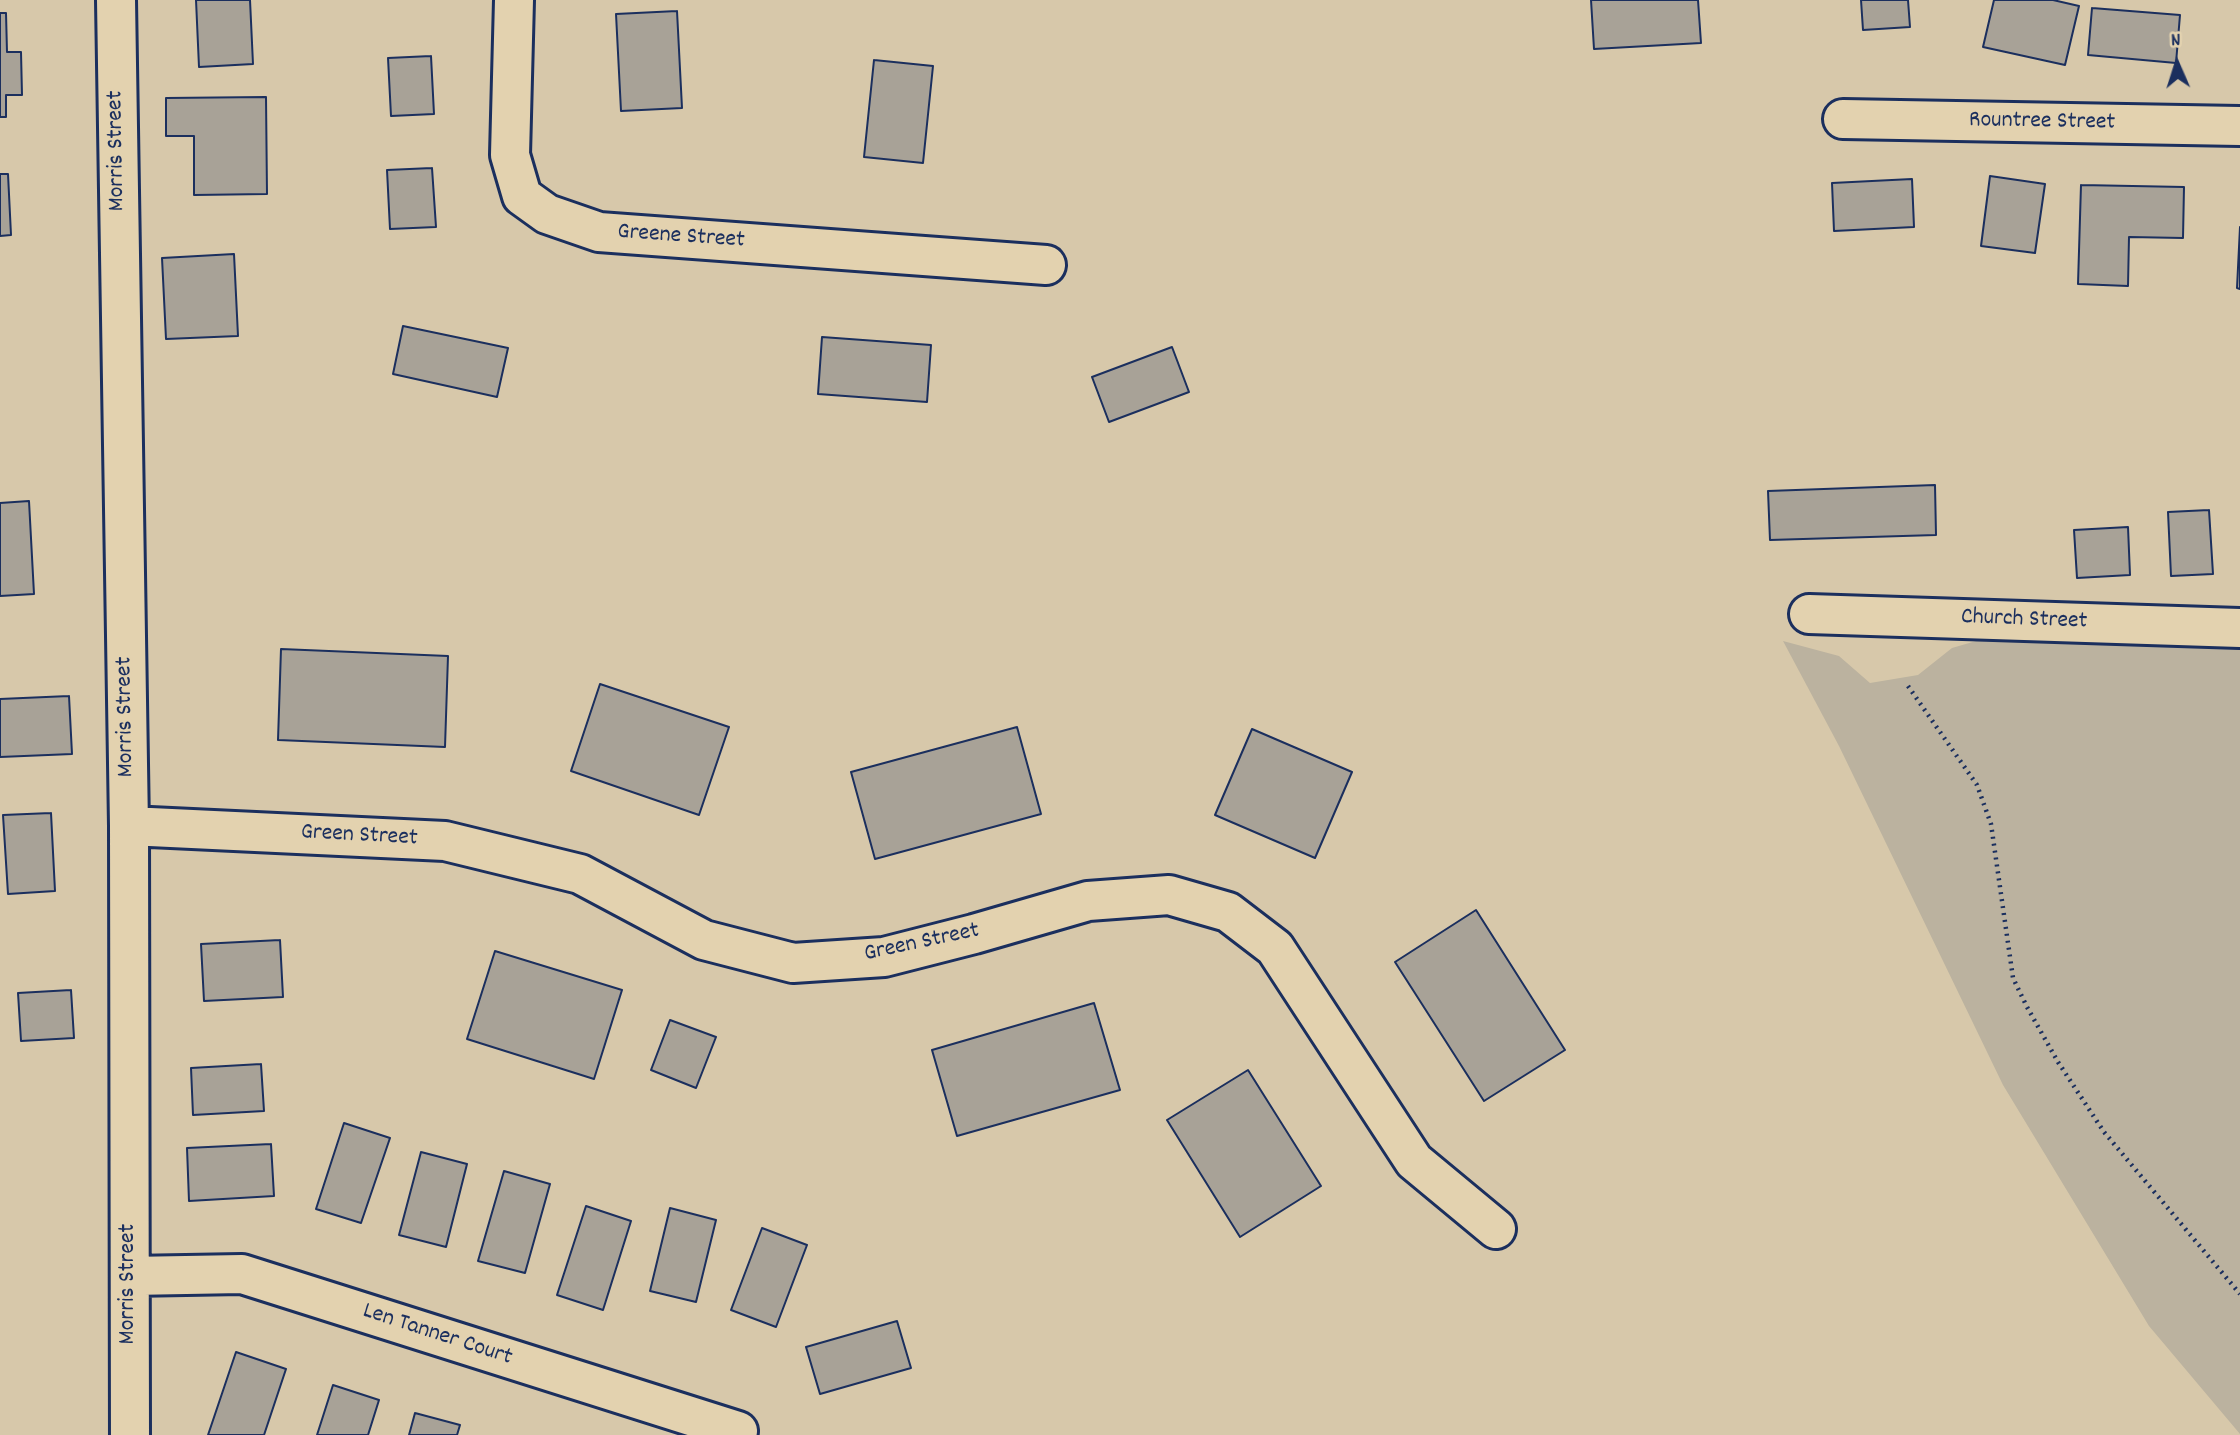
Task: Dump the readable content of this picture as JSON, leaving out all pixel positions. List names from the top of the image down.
{
  "streets": {
    "street": [
      "Rountree Street",
      "Morris Street",
      "Greene Street",
      "Church Street",
      "Green Street",
      "Len Tanner Court"
    ]
  },
  "crossings": [
    ["Morris Street", "Green Street"],
    ["Morris Street", "Len Tanner Court"]
  ],
  "north": "top"
}
